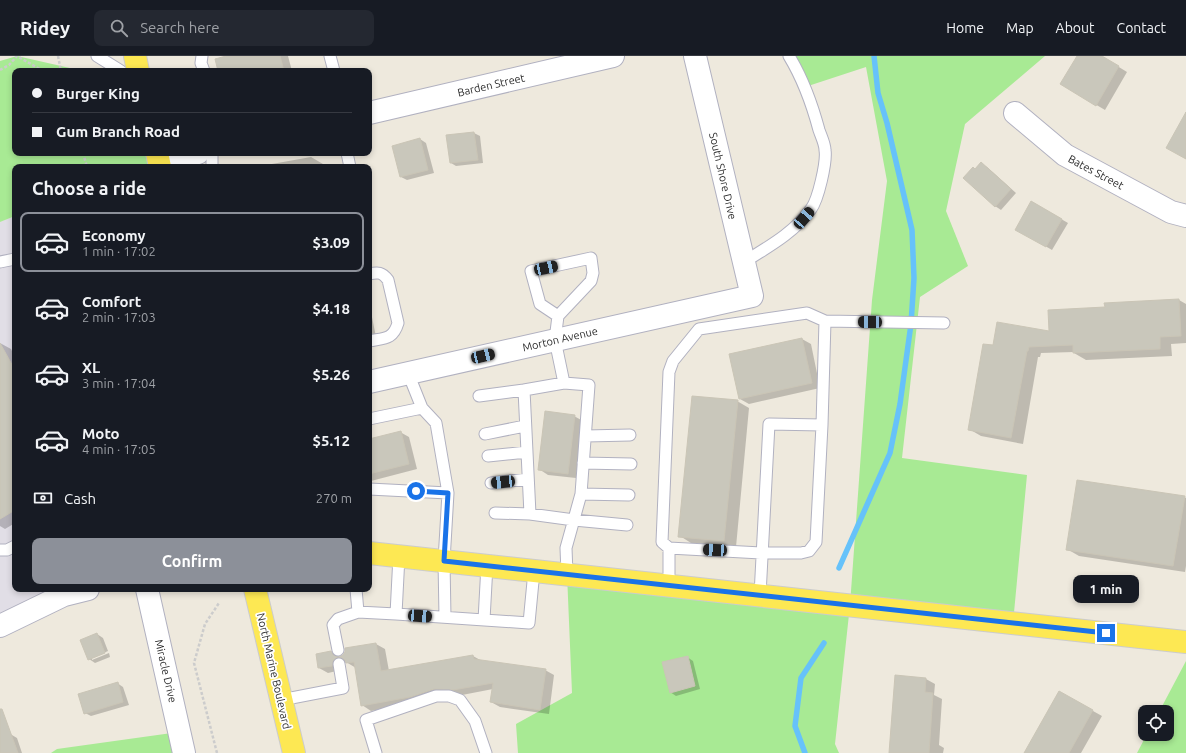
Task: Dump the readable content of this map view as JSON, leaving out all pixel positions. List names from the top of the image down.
{
  "streets": {
    "main road": ["North Marine Boulevard"],
    "street": [
      "Barden Street",
      "Bates Street",
      "South Shore Drive",
      "Morton Avenue",
      "Miracle Drive"
    ]
  },
  "crossings": [
    ["South Shore Drive", "Morton Avenue"]
  ],
  "page": {
    "header": "Ridey",
    "search": "Search here",
    "nav": [
      "Home",
      "Map",
      "About",
      "Contact"
    ],
    "banner": ["Burger King", "Gum Branch Road"],
    "heading": "Choose a ride",
    "list": [
      {
        "name": "Economy",
        "note": "1 min · 17:02",
        "value": "$3.09"
      },
      {
        "name": "Comfort",
        "note": "2 min · 17:03",
        "value": "$4.18"
      },
      {
        "name": "XL",
        "note": "3 min · 17:04",
        "value": "$5.26"
      },
      {
        "name": "Moto",
        "note": "4 min · 17:05",
        "value": "$5.12"
      }
    ],
    "pay": ["Cash", "270 m"],
    "buttons": "Confirm",
    "bubble": "1 min"
  }
}
